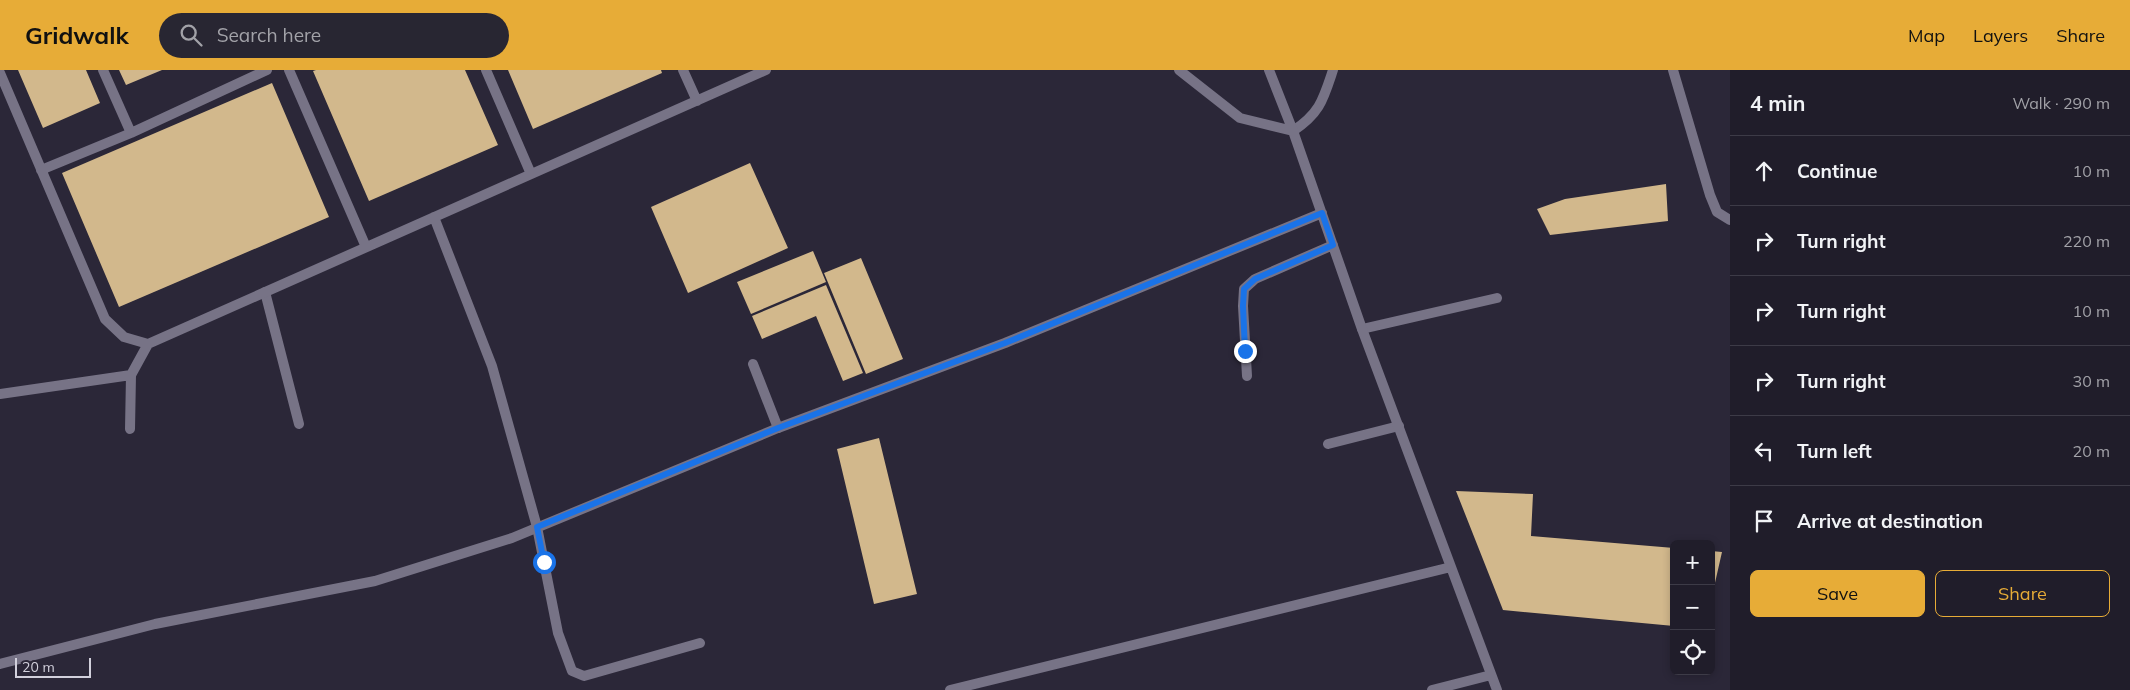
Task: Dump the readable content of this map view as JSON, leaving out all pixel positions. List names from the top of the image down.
{
  "scale_bar": "20 m",
  "page": {
    "header": "Gridwalk",
    "search": "Search here",
    "nav": ["Map", "Layers", "Share"],
    "heading": ["4 min", "Walk · 290 m"],
    "list": [
      ["Continue", "10 m"],
      ["Turn right", "220 m"],
      ["Turn right", "10 m"],
      ["Turn right", "30 m"],
      ["Turn left", "20 m"],
      "Arrive at destination"
    ],
    "map_buttons": ["+", "−"],
    "buttons": ["Save", "Share"],
    "scale": "20 m"
  }
}
